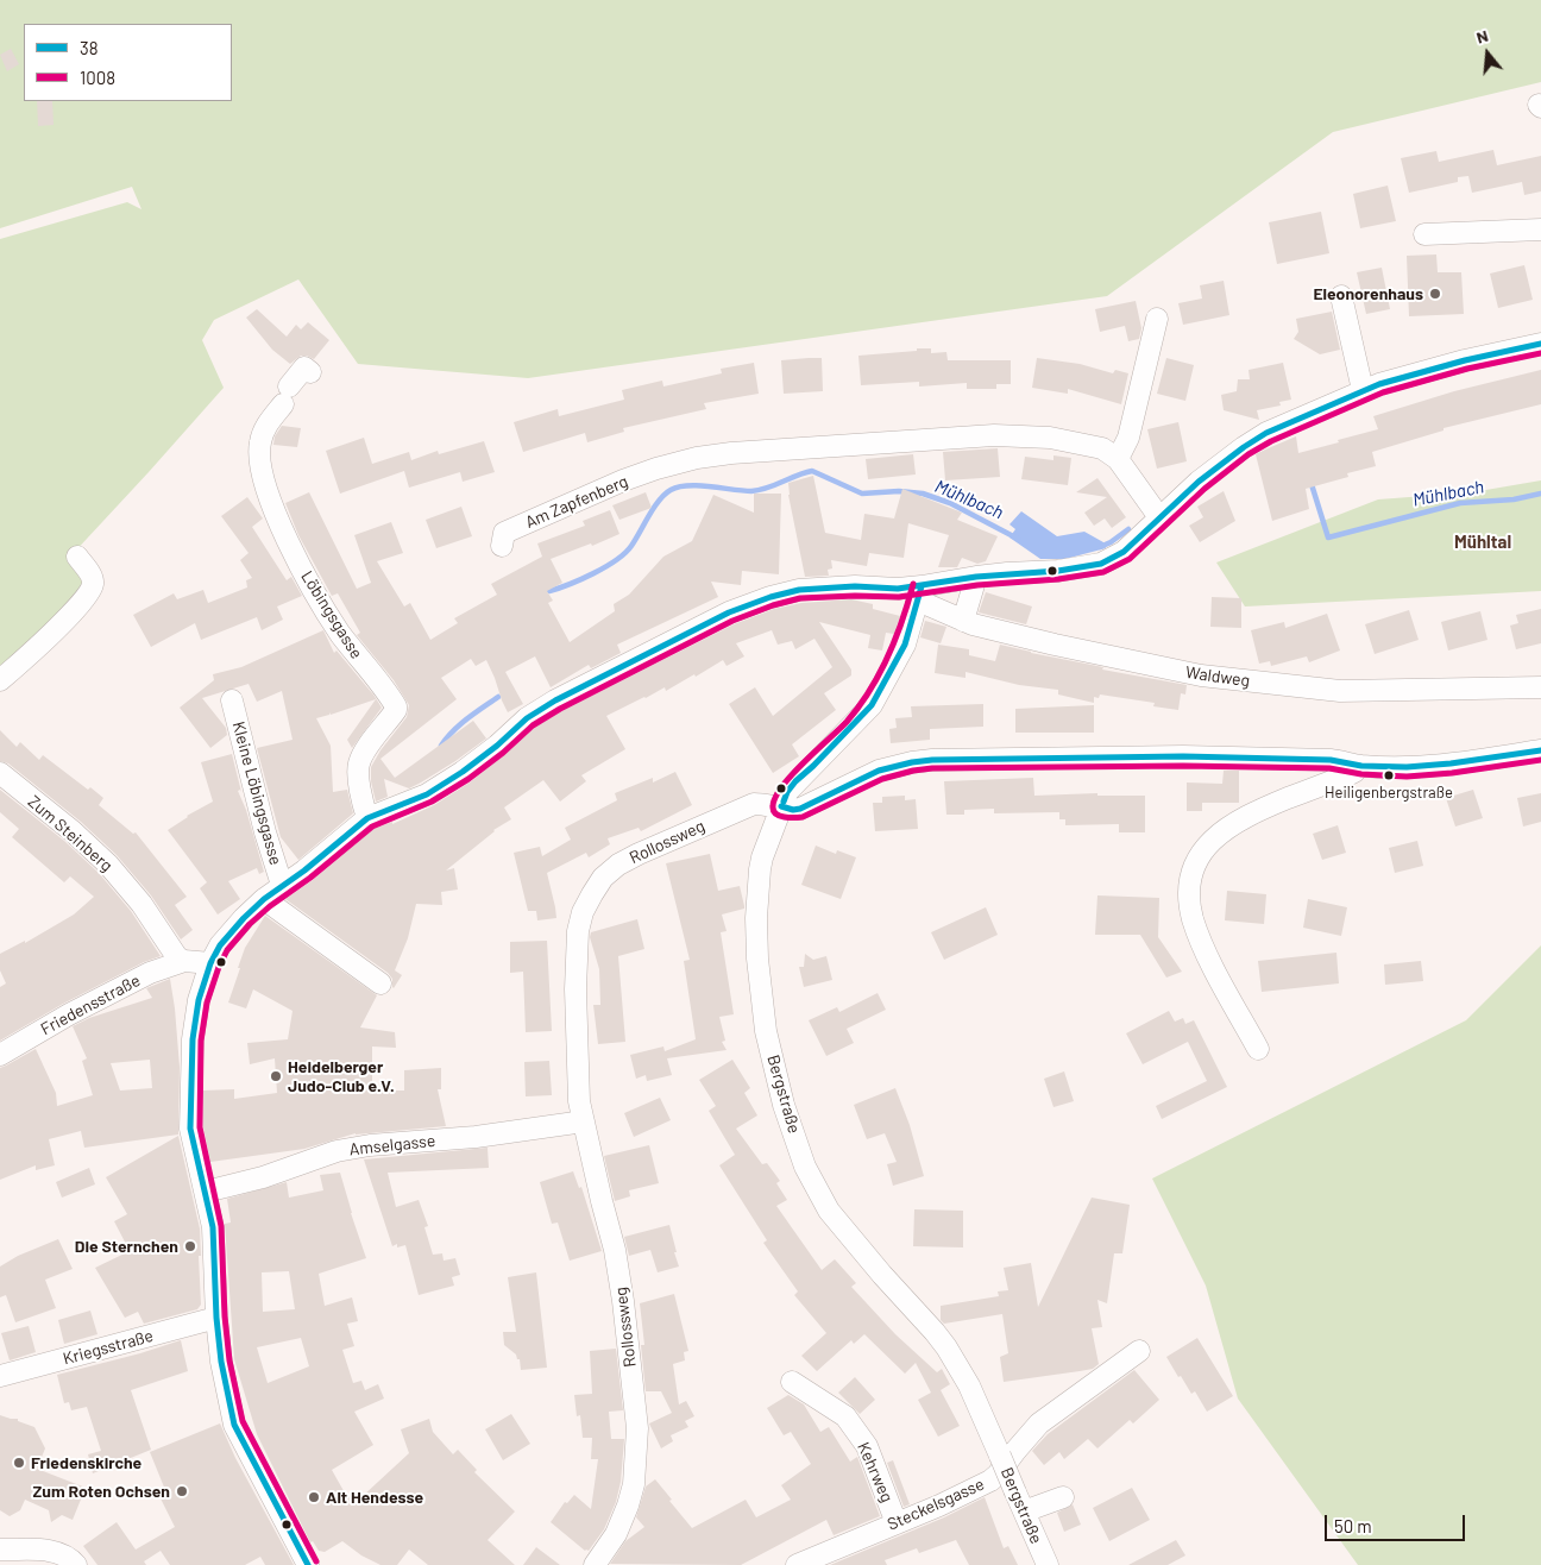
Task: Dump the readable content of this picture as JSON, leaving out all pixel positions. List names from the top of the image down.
{
  "streets": {
    "street": [
      "Am Zapfenberg",
      "Löbingsgasse",
      "Waldweg",
      "Kleine Löbingsgasse",
      "Zum Steinberg",
      "Rollossweg",
      "Friedensstraße",
      "Bergstraße",
      "Amselgasse",
      "Kriegsstraße",
      "Kehrweg",
      "Steckelsgasse"
    ]
  },
  "crossings": [
    ["Waldweg", "Bergstraße"],
    ["Zum Steinberg", "Friedensstraße"],
    ["Rollossweg", "Bergstraße"],
    ["Rollossweg", "Amselgasse"],
    ["Kehrweg", "Steckelsgasse"]
  ],
  "districts": ["Mühltal"],
  "water": ["Mühlbach"],
  "places": [
    "Eleonorenhaus",
    "Heiligenbergstraße",
    "Heidelberger Judo-Club e.V.",
    "Die Sternchen",
    "Friedenskirche",
    "Zum Roten Ochsen",
    "Alt Hendesse"
  ],
  "lines": ["transit line 38", "transit line 1008"],
  "legend": ["38", "1008"],
  "scale_bar": "50 m",
  "north": "top"
}
